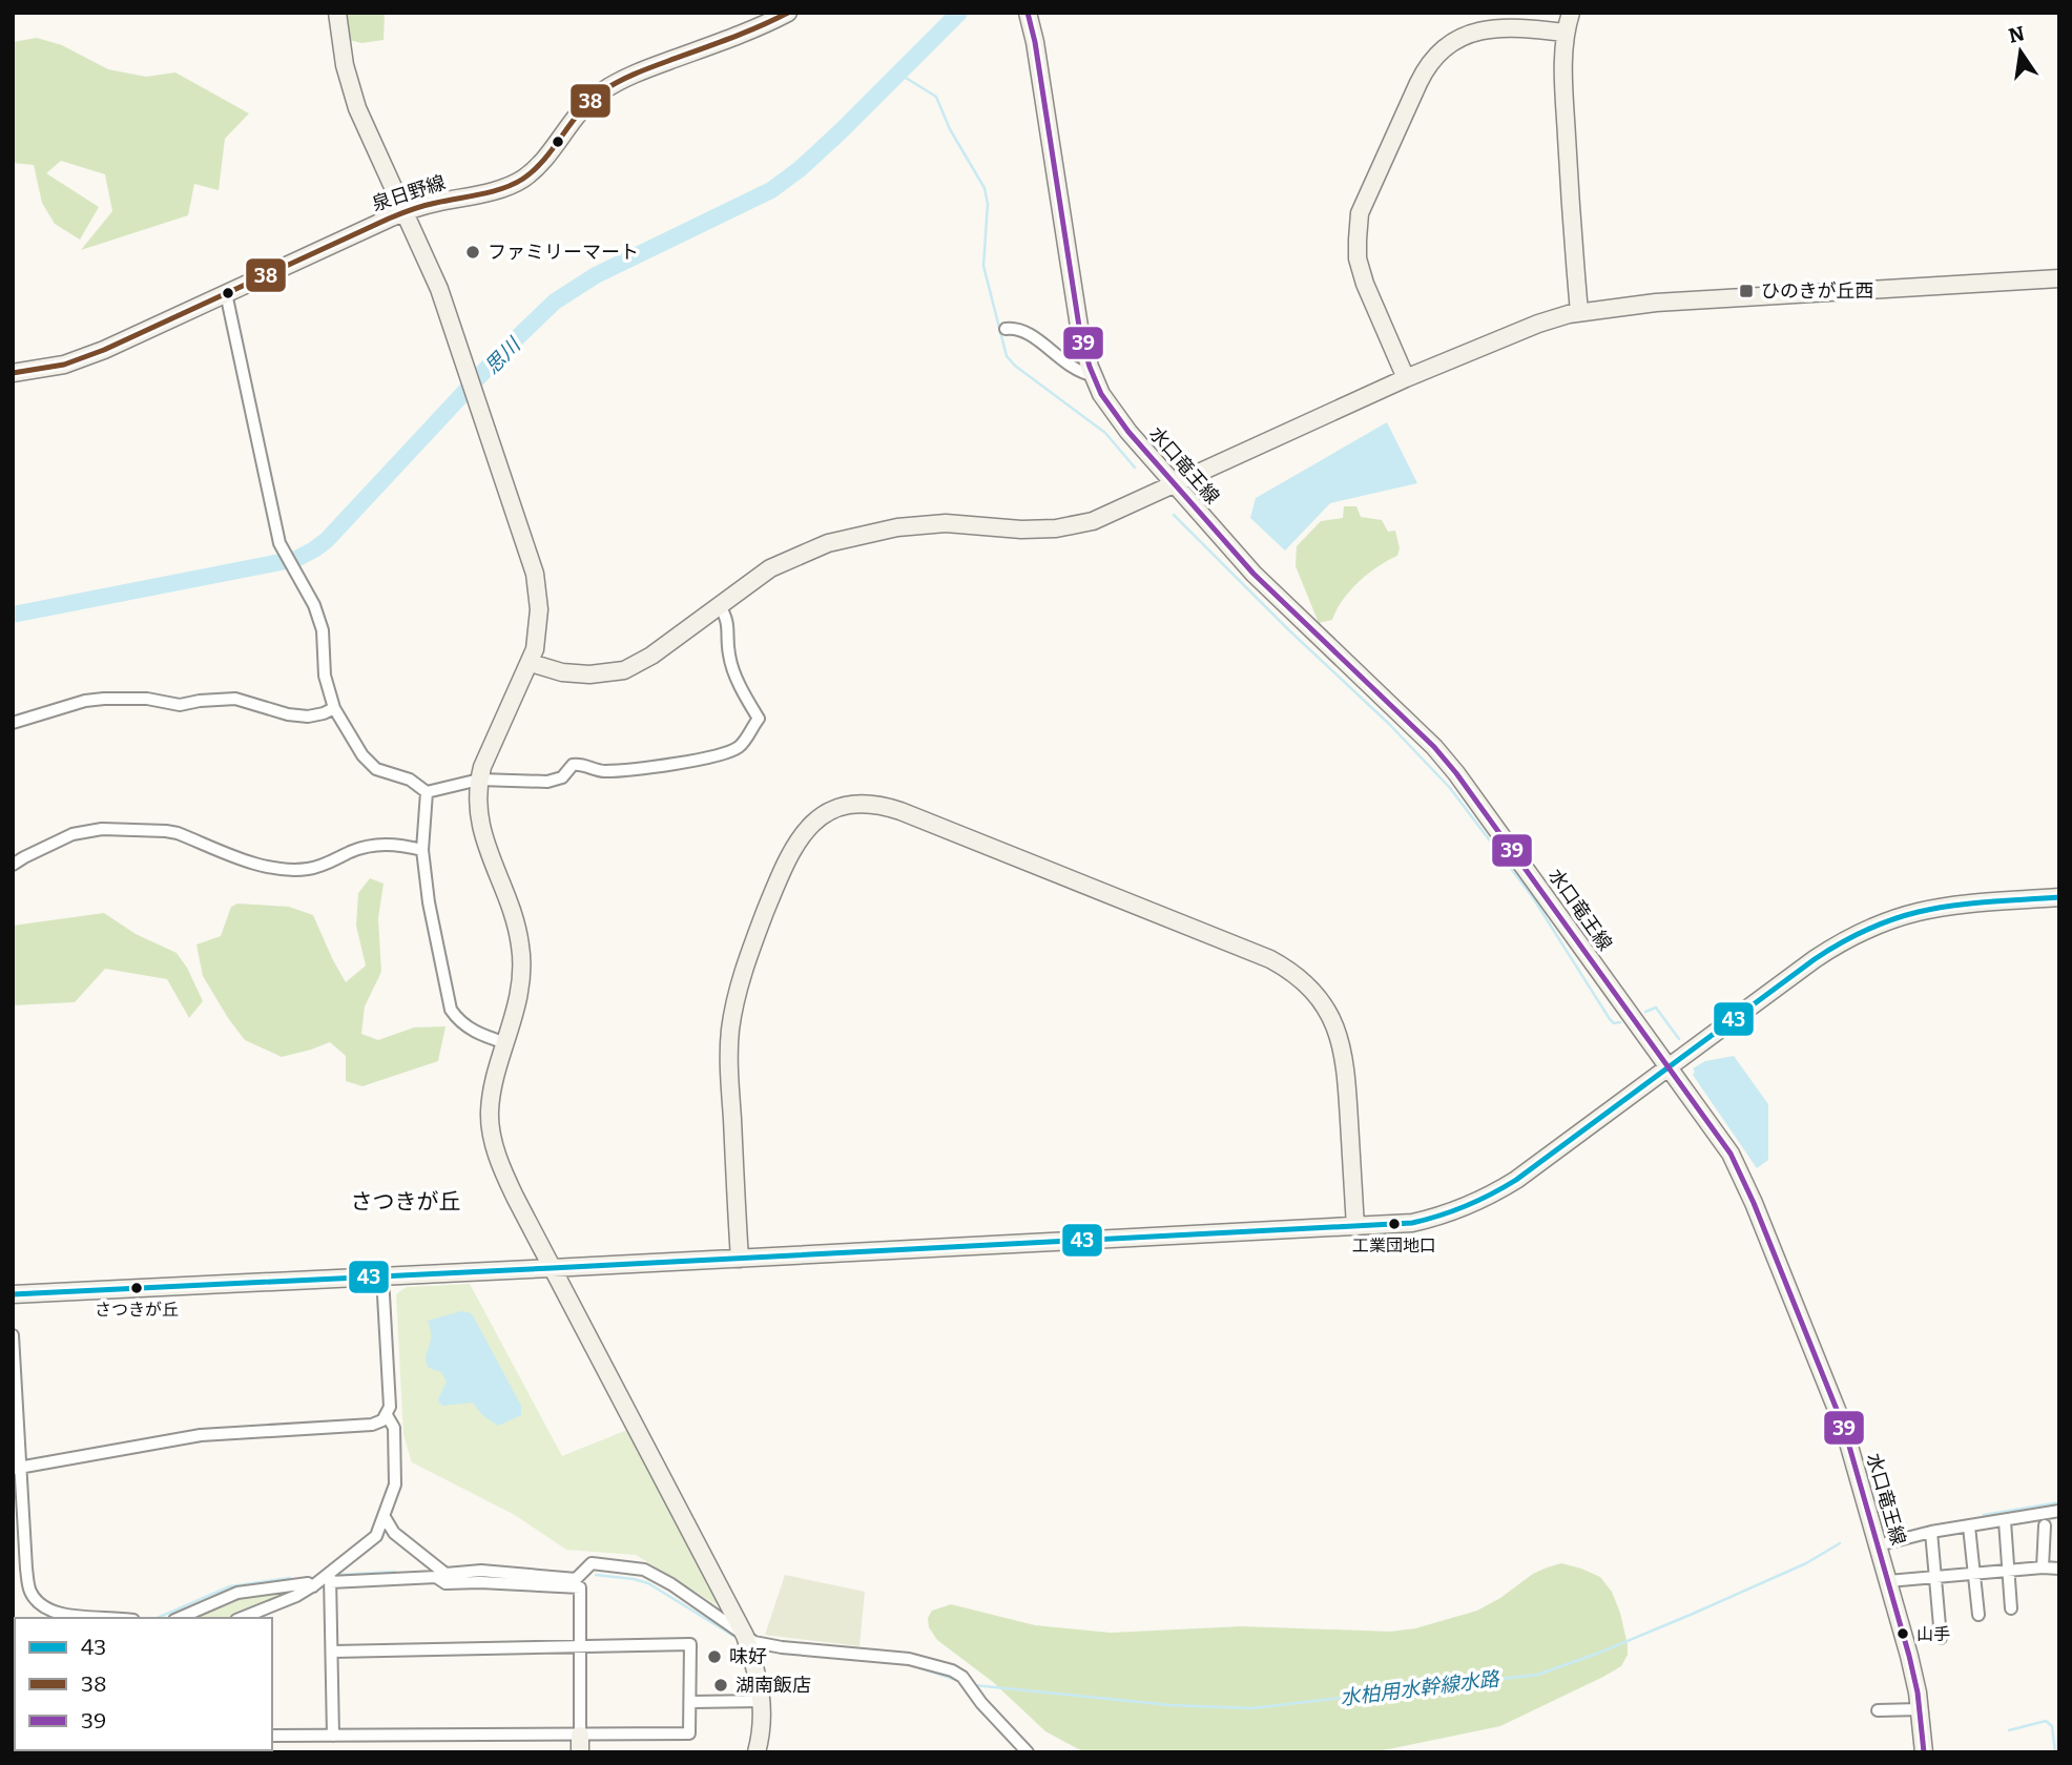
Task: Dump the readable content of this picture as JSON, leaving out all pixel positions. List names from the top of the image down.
{
  "streets": {
    "street": ["泉日野線", "水口竜王線"]
  },
  "districts": ["さつきが丘"],
  "water": ["思川", "水柏用水幹線水路"],
  "places": {
    "other": [
      "ファミリーマート",
      "工業団地口",
      "さつきが丘",
      "山手",
      "味好",
      "湖南飯店"
    ],
    "transit": ["ひのきが丘西"]
  },
  "lines": ["transit line 38", "transit line 39", "transit line 43"],
  "legend": ["43", "38", "39"],
  "north": "top"
}
